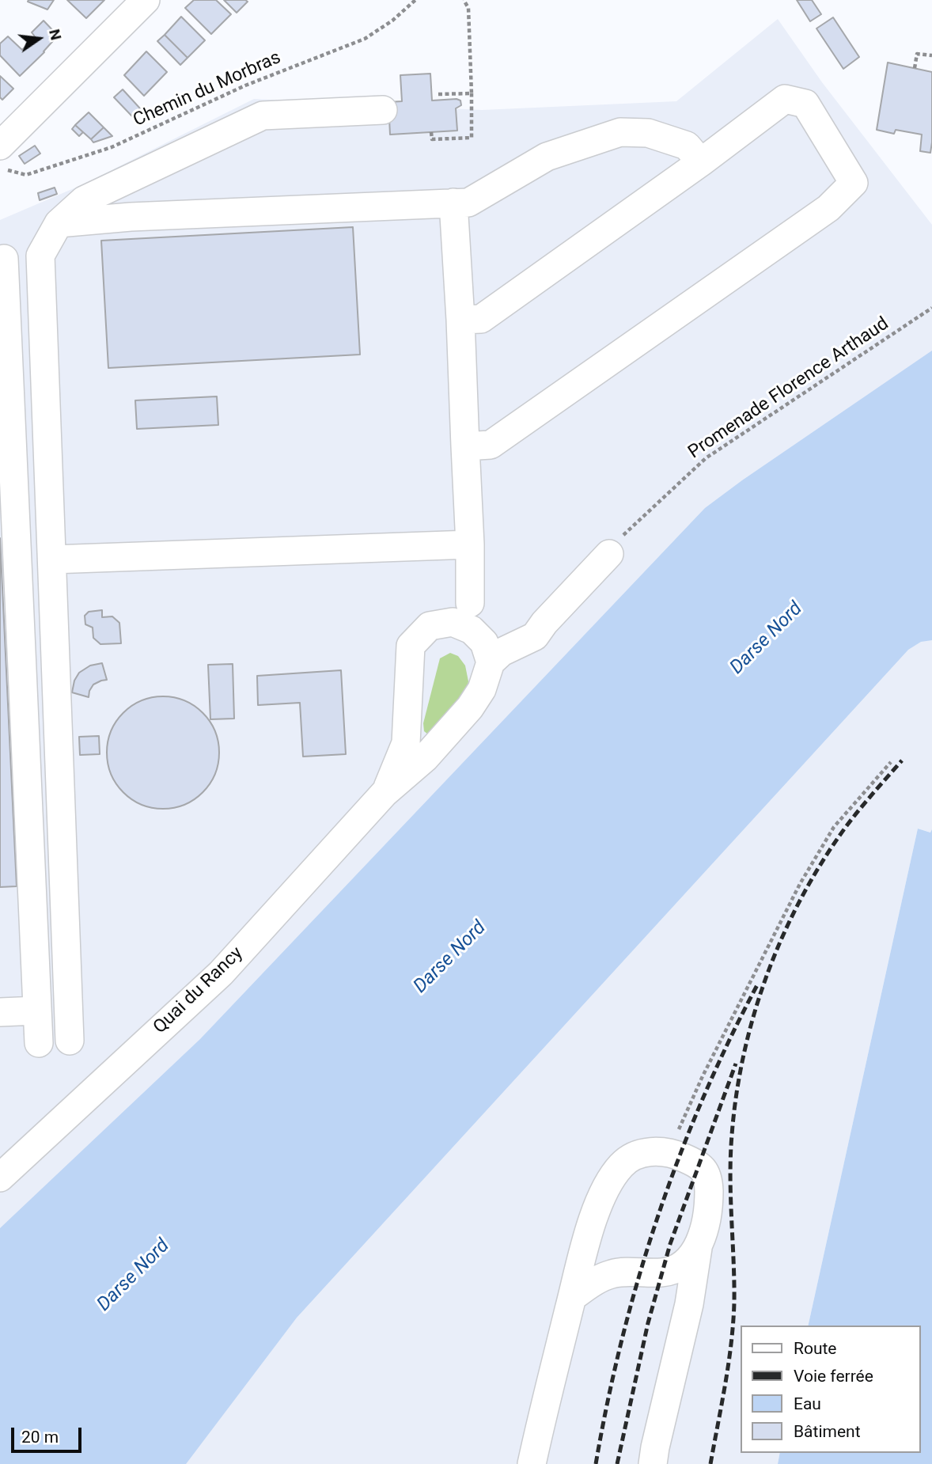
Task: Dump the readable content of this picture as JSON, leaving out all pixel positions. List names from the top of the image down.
{
  "streets": {
    "street": ["Quai du Rancy"],
    "path": ["Chemin du Morbras", "Promenade Florence Arthaud"]
  },
  "water": ["Darse Nord"],
  "legend": [
    "Route",
    "Voie ferrée",
    "Eau",
    "Bâtiment"
  ],
  "scale_bar": "20 m",
  "north": "right"
}
